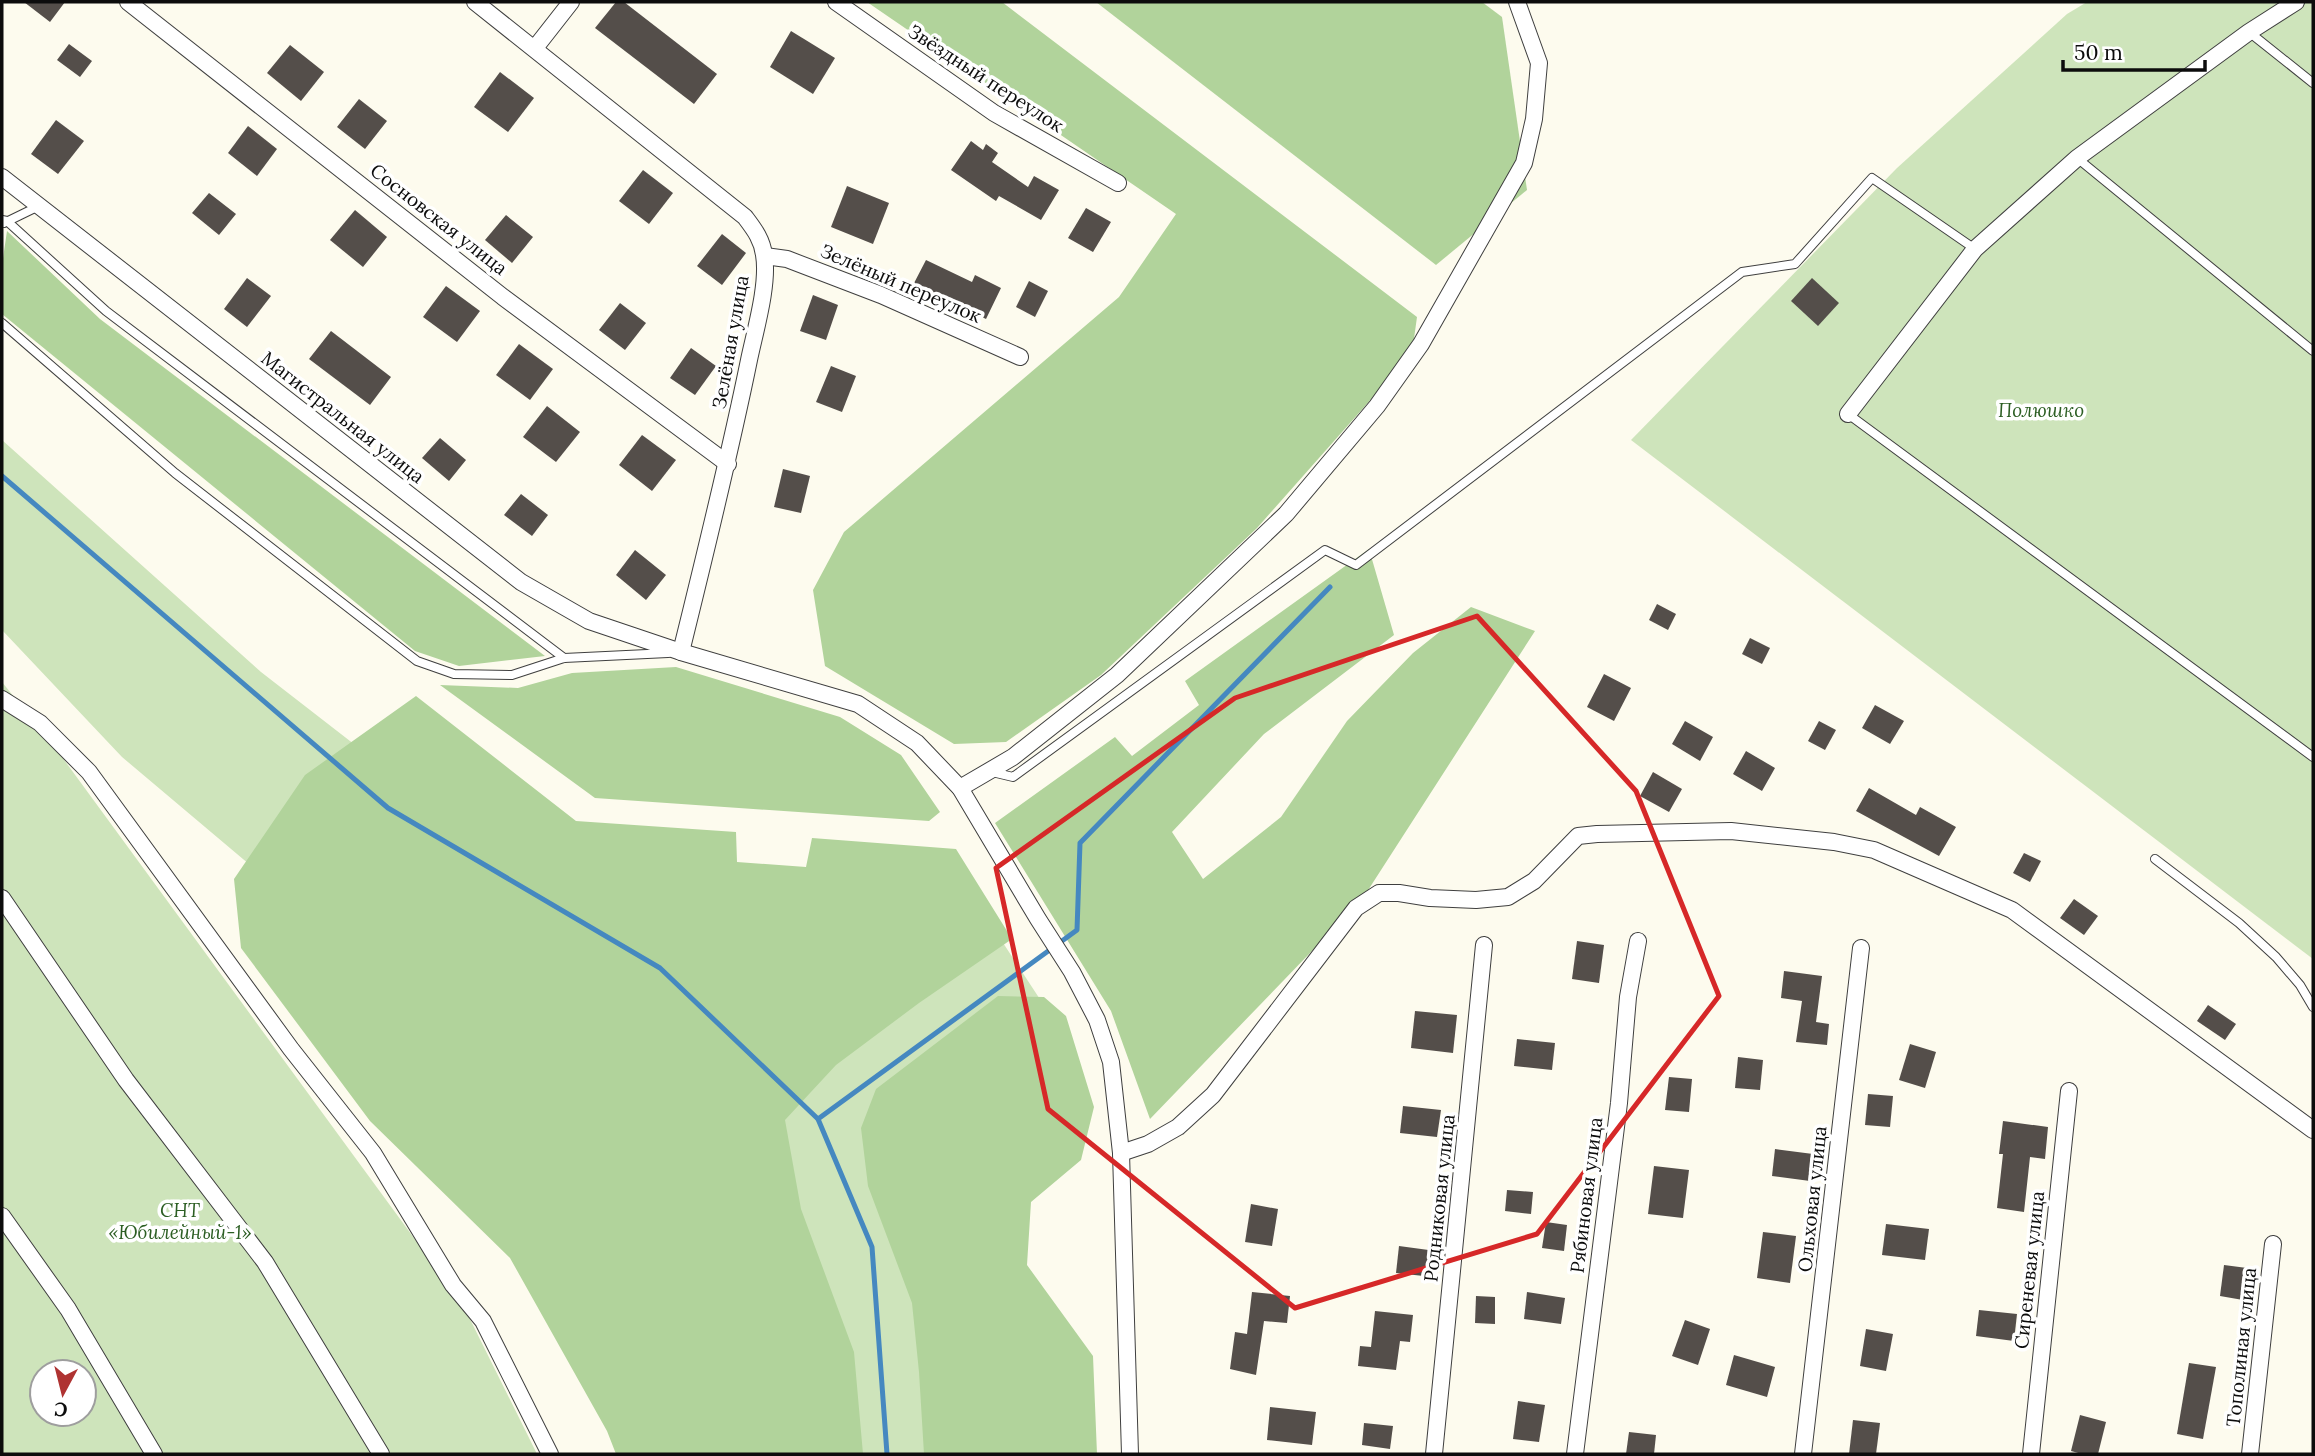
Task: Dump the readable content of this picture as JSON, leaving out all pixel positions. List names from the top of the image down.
{
  "streets": {
    "street": [
      "Звёздный переулок",
      "Сосновская улица",
      "Зелёный переулок",
      "Зелёная улица",
      "Магистральная улица",
      "Рябиновая улица",
      "Родниковая улица",
      "Ольховая улица",
      "Сиреневая улица",
      "Тополиная улица"
    ]
  },
  "crossings": [
    ["Сосновская улица", "Зелёная улица"],
    ["Зелёный переулок", "Зелёная улица"],
    ["Зелёная улица", "Магистральная улица"]
  ],
  "parks": ["Полюшко", "СНТ «Юбилейный-1»"],
  "scale_bar": "50 m",
  "north": "bottom"
}
